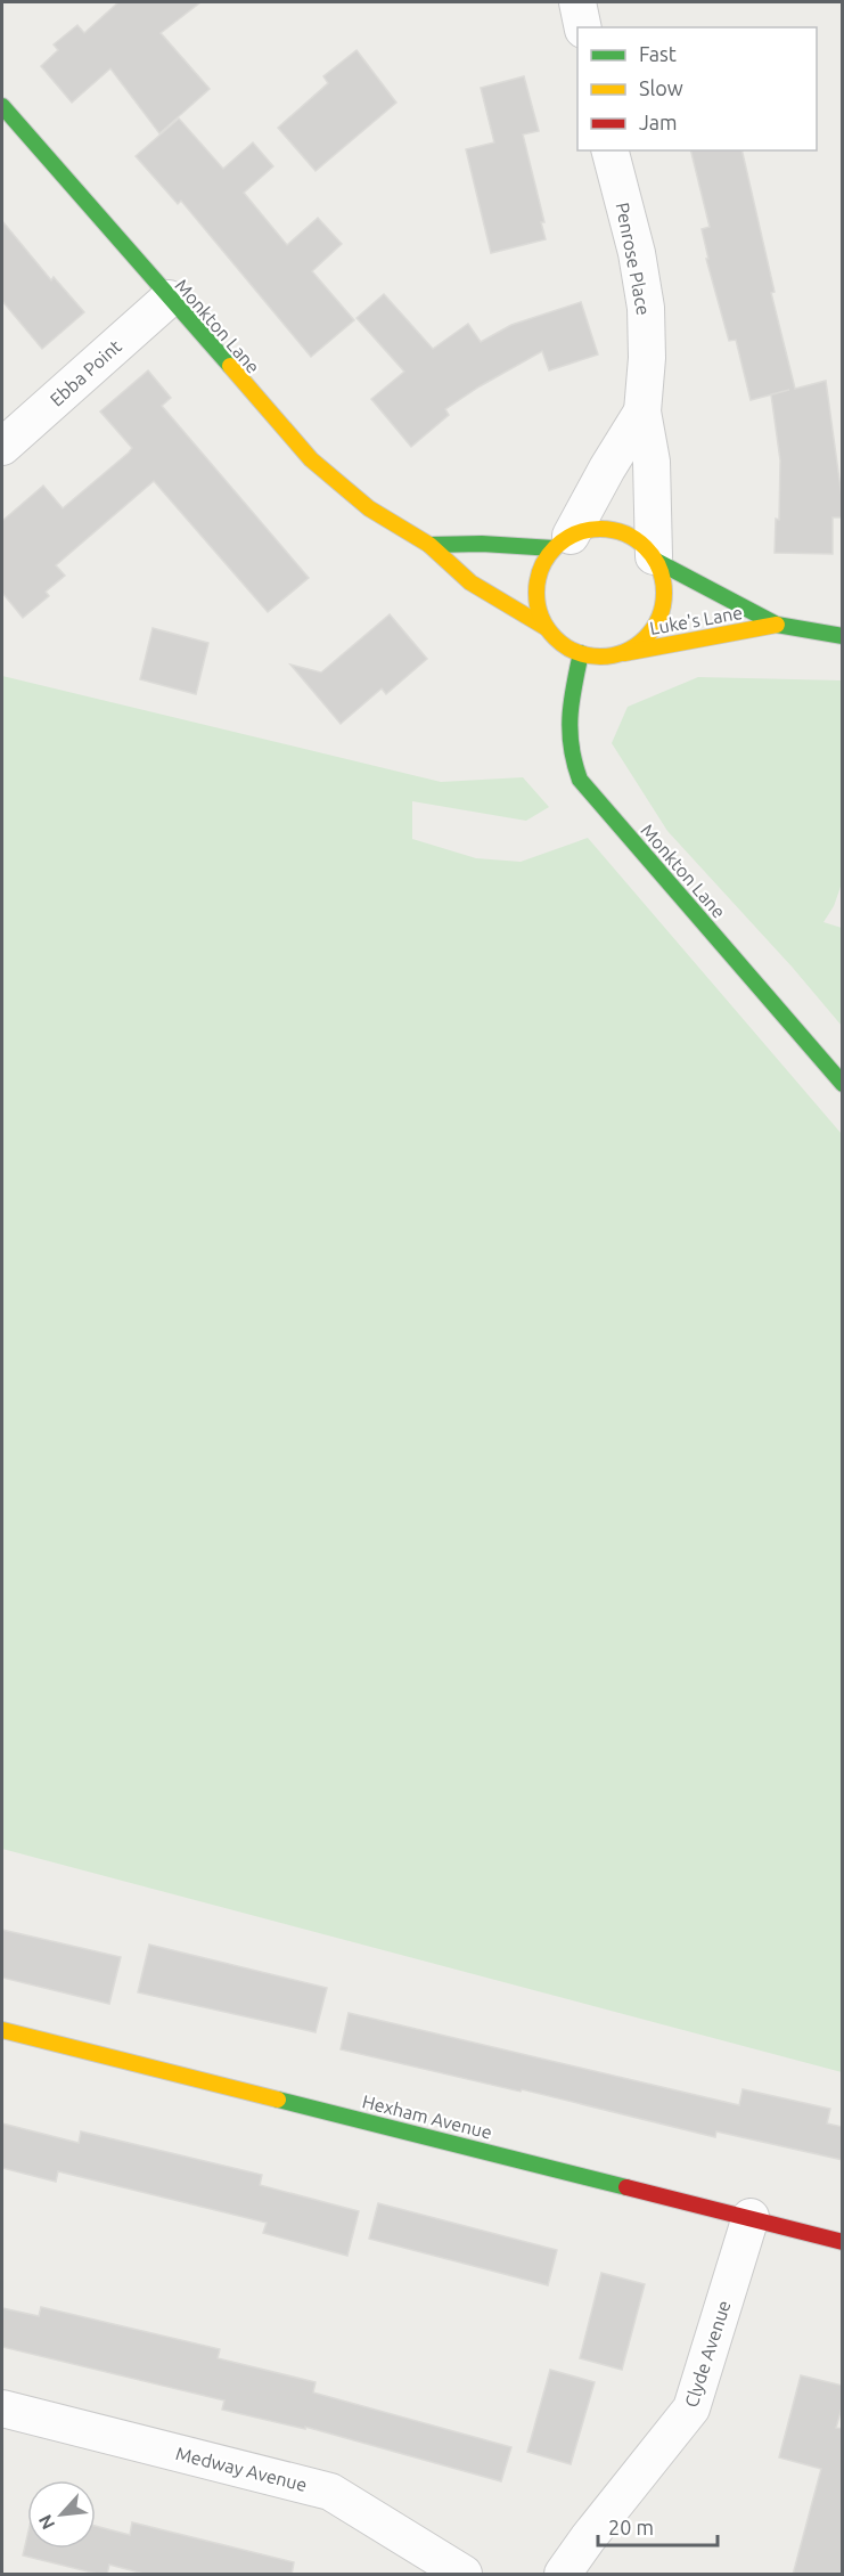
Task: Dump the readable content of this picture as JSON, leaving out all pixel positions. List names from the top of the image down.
{
  "streets": {
    "street": [
      "Penrose Place",
      "Monkton Lane",
      "Ebba Point",
      "Luke's Lane",
      "Hexham Avenue",
      "Clyde Avenue",
      "Medway Avenue"
    ]
  },
  "crossings": [
    ["Penrose Place", "Monkton Lane"],
    ["Penrose Place", "Luke's Lane"],
    ["Monkton Lane", "Ebba Point"],
    ["Monkton Lane", "Luke's Lane"],
    ["Hexham Avenue", "Clyde Avenue"]
  ],
  "legend": ["Fast", "Slow", "Jam"],
  "scale_bar": "20 m",
  "north": "bottom left"
}
